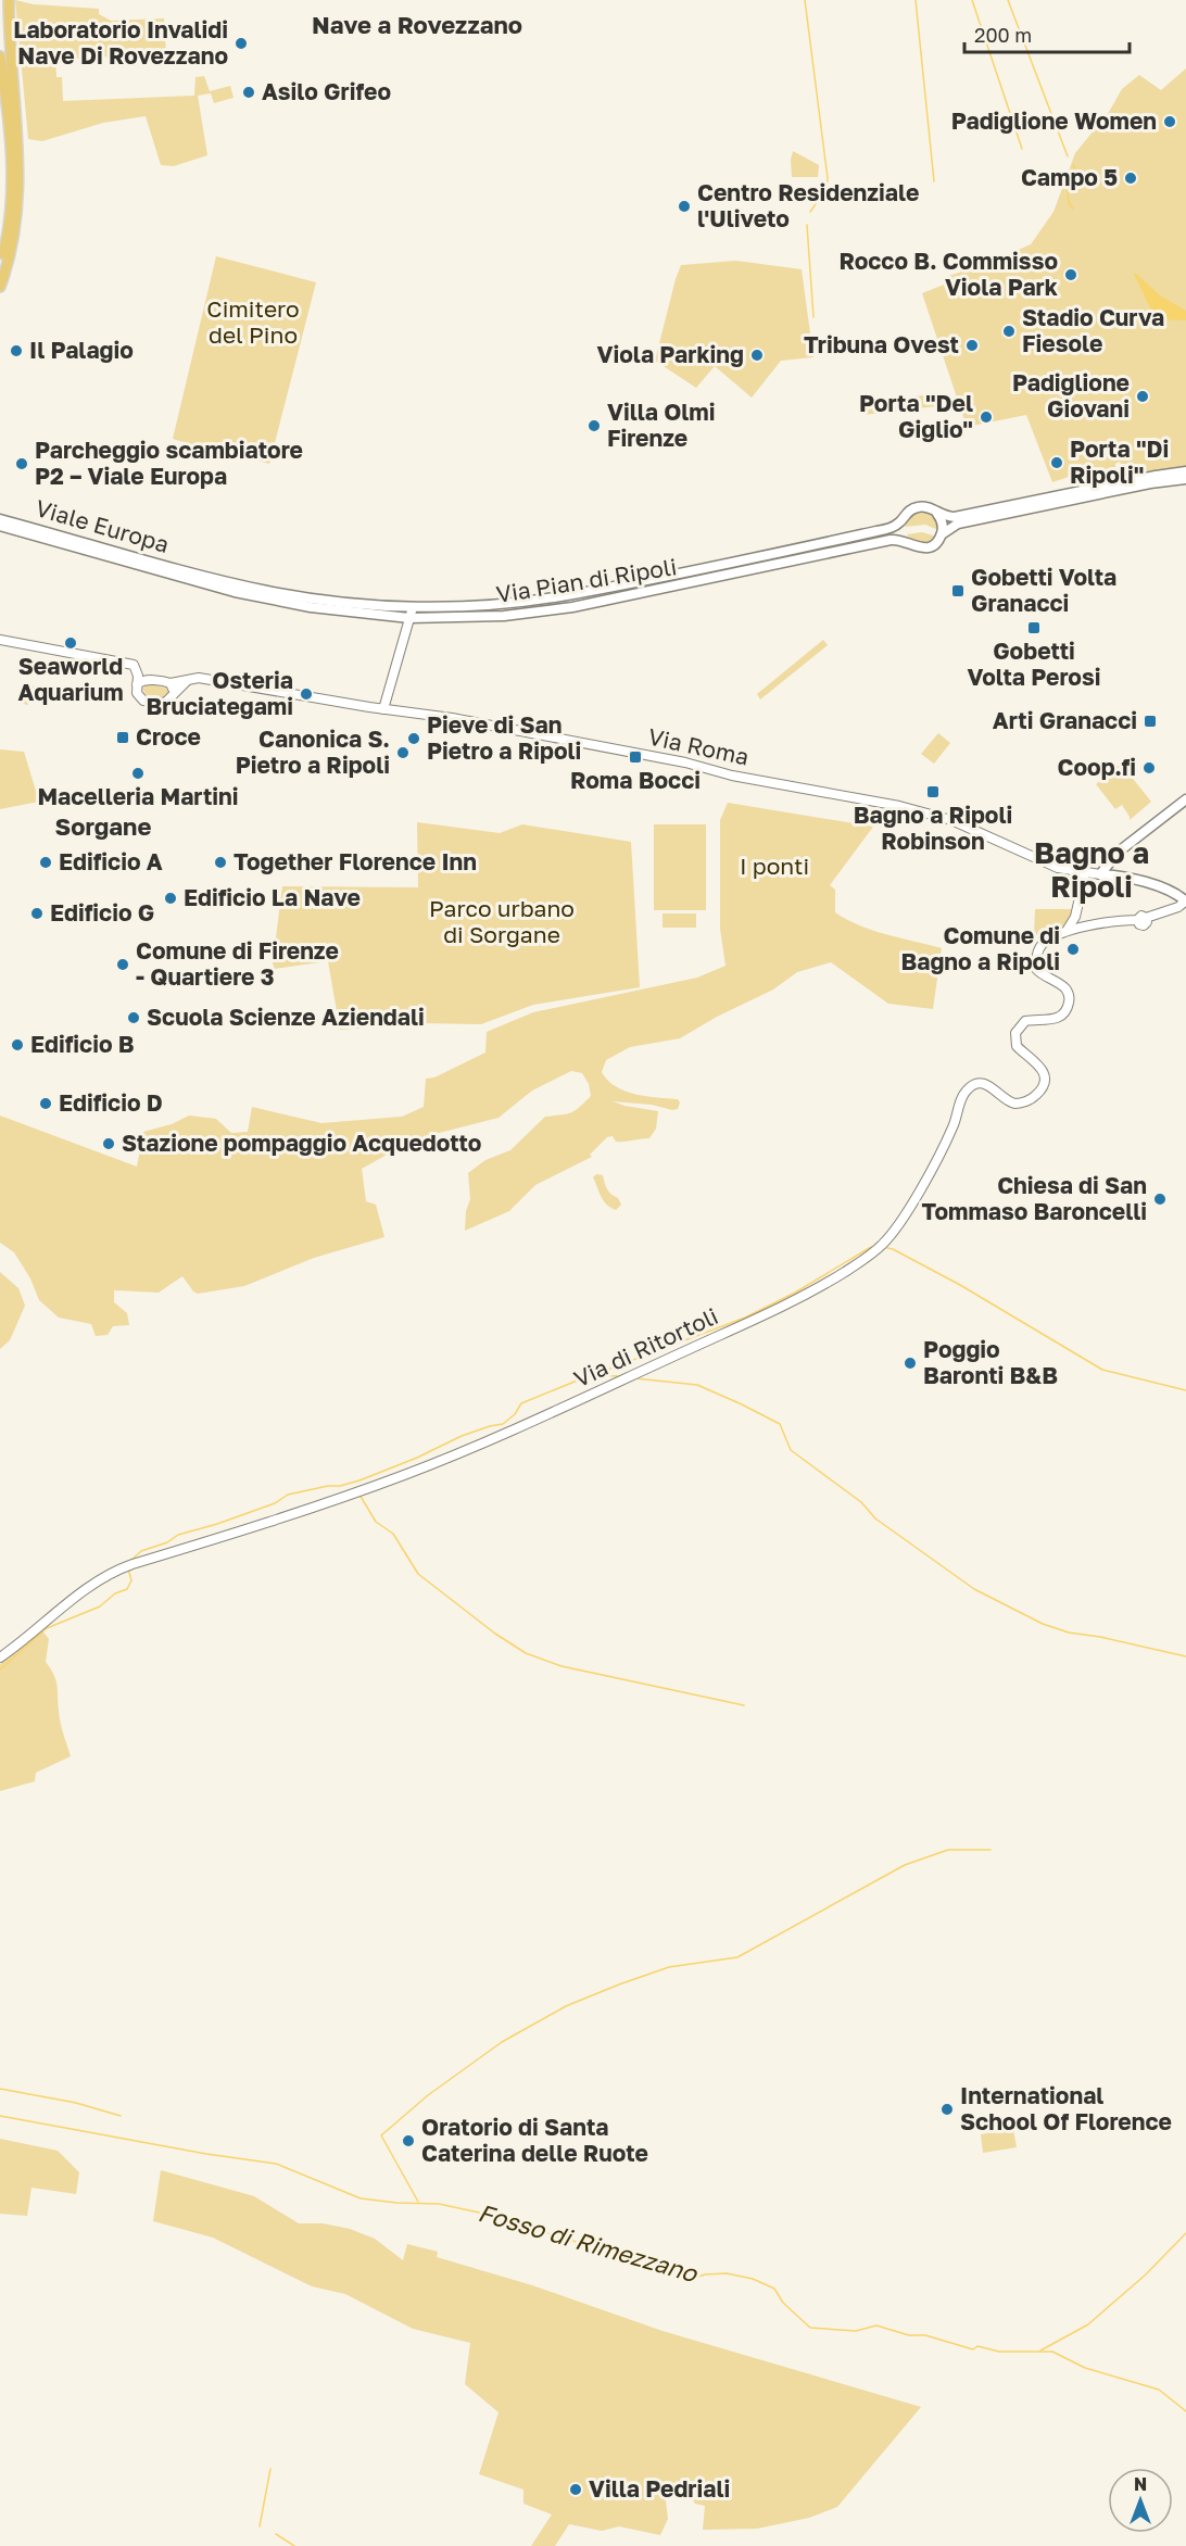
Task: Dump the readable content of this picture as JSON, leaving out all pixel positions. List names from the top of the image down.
{
  "streets": {
    "main road": ["Viale Europa", "Via Pian di Ripoli", "Via Roma"],
    "street": ["Via di Ritortoli"]
  },
  "crossings": [
    ["Viale Europa", "Via Pian di Ripoli"]
  ],
  "districts": ["Nave a Rovezzano", "Sorgane", "Bagno a Ripoli"],
  "water": ["Fosso di Rimezzano"],
  "parks": ["Cimitero del Pino", "I ponti", "Parco urbano di Sorgane"],
  "places": {
    "other": [
      "Laboratorio Invalidi Nave Di Rovezzano",
      "Asilo Grifeo",
      "Padiglione Women",
      "Campo 5",
      "Centro Residenziale l'Uliveto",
      "Rocco B. Commisso Viola Park",
      "Stadio Curva Fiesole",
      "Tribuna Ovest",
      "Il Palagio",
      "Viola Parking",
      "Padiglione Giovani",
      "Porta \"Del Giglio\"",
      "Villa Olmi Firenze",
      "Porta \"Di Ripoli\"",
      "Parcheggio scambiatore P2 – Viale Europa",
      "Seaworld Aquarium",
      "Osteria Bruciategami",
      "Pieve di San Pietro a Ripoli",
      "Canonica S. Pietro a Ripoli",
      "Coop.fi",
      "Macelleria Martini",
      "Edificio A",
      "Together Florence Inn",
      "Edificio La Nave",
      "Edificio G",
      "Comune di Bagno a Ripoli",
      "Comune di Firenze - Quartiere 3",
      "Scuola Scienze Aziendali",
      "Edificio B",
      "Edificio D",
      "Stazione pompaggio Acquedotto",
      "Chiesa di San Tommaso Baroncelli",
      "Poggio Baronti B&B",
      "International School Of Florence",
      "Oratorio di Santa Caterina delle Ruote",
      "Villa Pedriali"
    ],
    "transit": [
      "Gobetti Volta Granacci",
      "Gobetti Volta Perosi",
      "Arti Granacci",
      "Croce",
      "Roma Bocci",
      "Bagno a Ripoli Robinson"
    ]
  },
  "scale_bar": "200 m",
  "north": "top"
}
